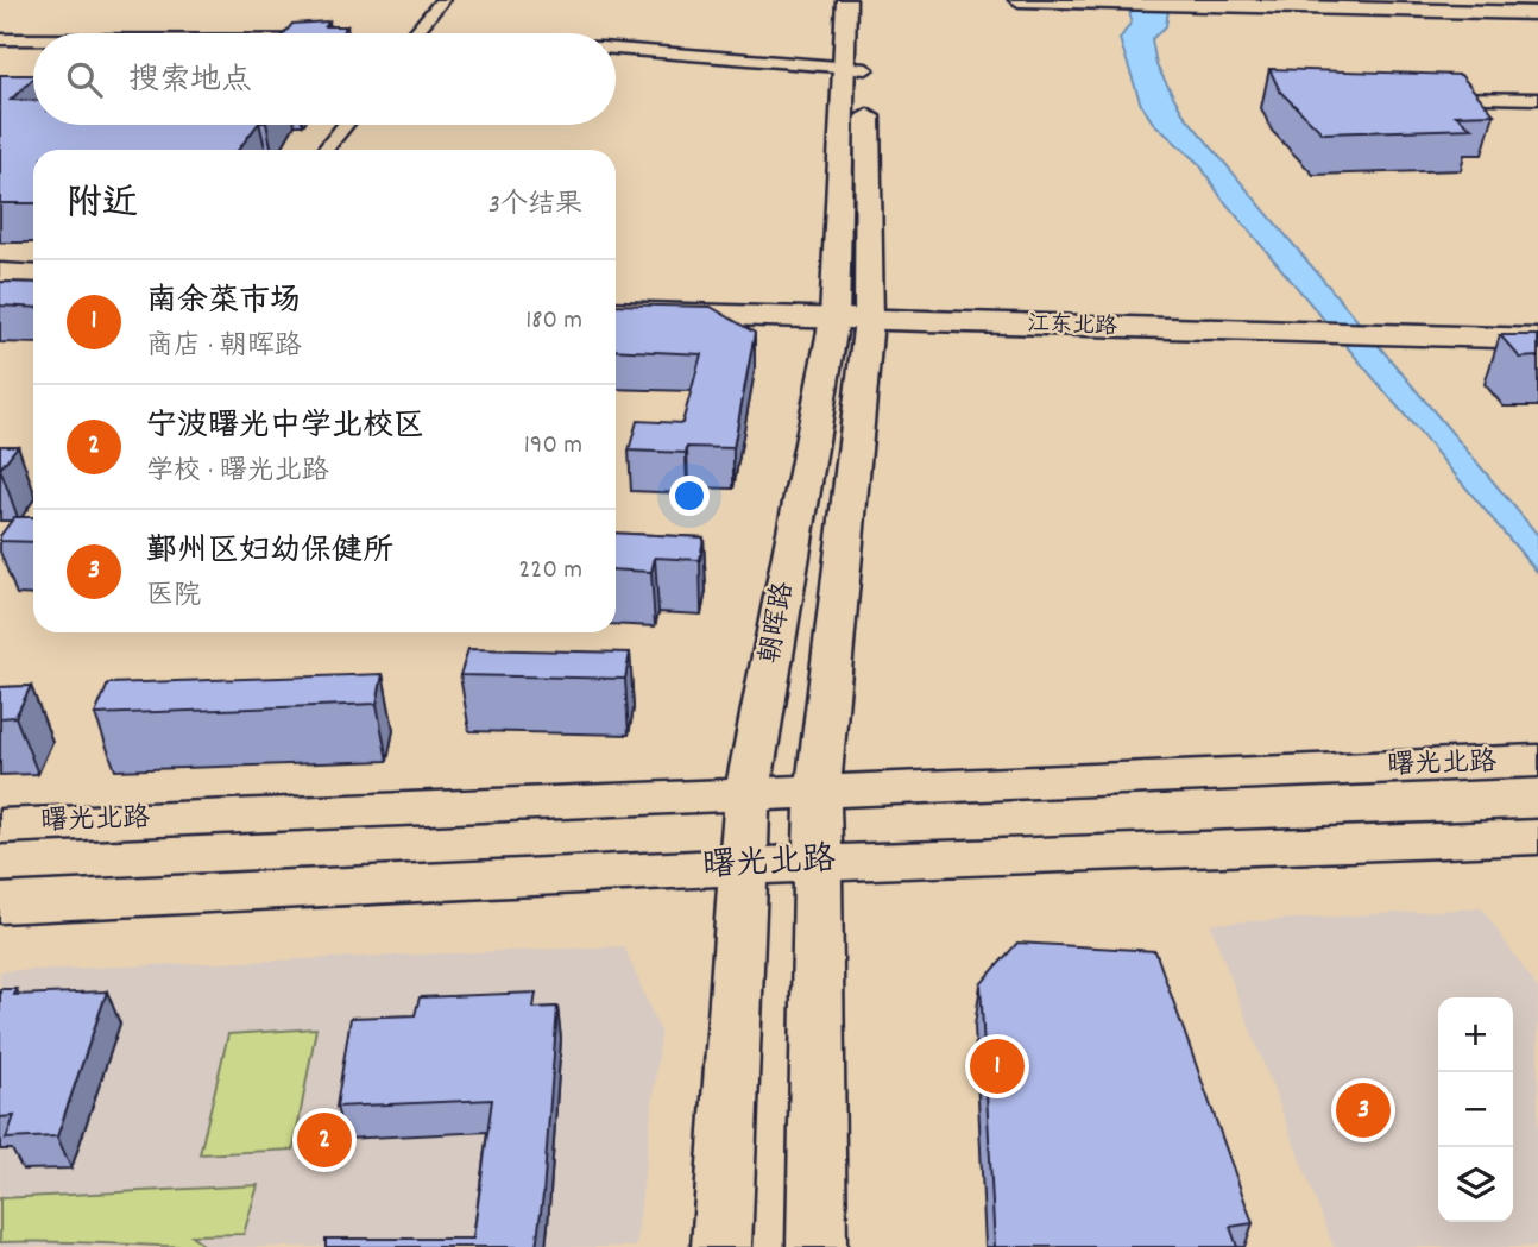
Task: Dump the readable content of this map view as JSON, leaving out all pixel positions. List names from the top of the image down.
{
  "streets": {
    "main road": ["江东北路", "朝晖路", "曙光北路"]
  },
  "crossings": [
    ["江东北路", "朝晖路"],
    ["朝晖路", "曙光北路"]
  ],
  "page": {
    "search": "搜索地点",
    "heading": ["附近", "3个结果"],
    "list": [
      {
        "mark": "1",
        "name": "南余菜市场",
        "note": "商店 · 朝晖路",
        "value": "180 m"
      },
      {
        "mark": "2",
        "name": "宁波曙光中学北校区",
        "note": "学校 · 曙光北路",
        "value": "190 m"
      },
      {
        "mark": "3",
        "name": "鄞州区妇幼保健所",
        "note": "医院",
        "value": "220 m"
      }
    ],
    "map_buttons": ["+", "−"],
    "pins": ["1", "3", "2"]
  }
}
